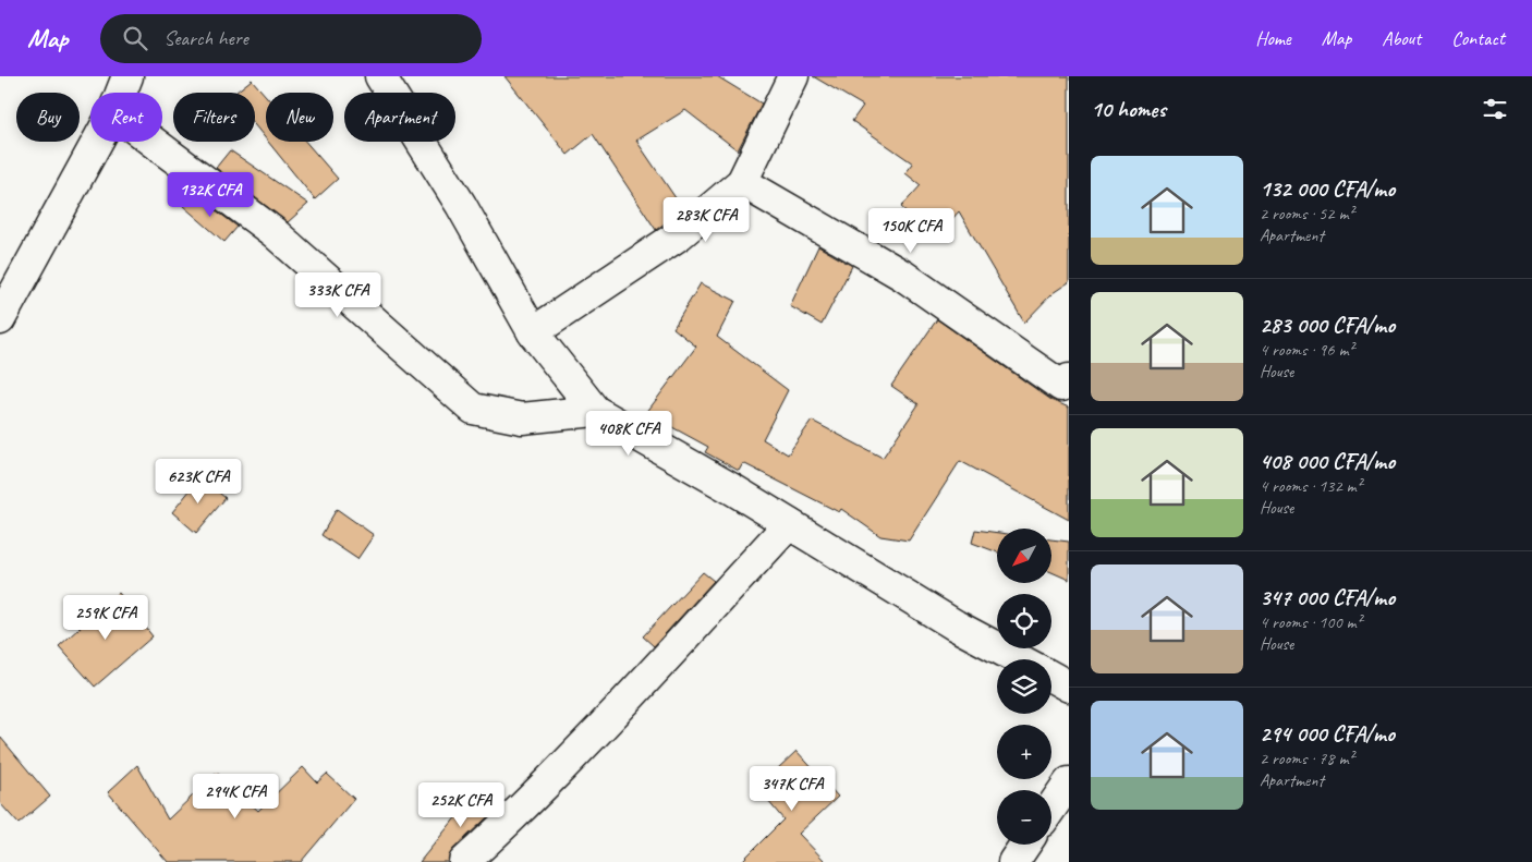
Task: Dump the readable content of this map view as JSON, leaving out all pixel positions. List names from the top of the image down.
{
  "north": "bottom left",
  "page": {
    "header": "Map",
    "search": "Search here",
    "nav": [
      "Home",
      "Map",
      "About",
      "Contact"
    ],
    "heading": "10 homes",
    "chip": [
      "Buy",
      "Rent",
      "Filters",
      "New",
      "Apartment"
    ],
    "list": [
      {
        "name": "132 000 CFA/mo",
        "note": "2 rooms · 52 m² · Apartment"
      },
      {
        "name": "283 000 CFA/mo",
        "note": "4 rooms · 96 m² · House"
      },
      {
        "name": "408 000 CFA/mo",
        "note": "4 rooms · 132 m² · House"
      },
      {
        "name": "347 000 CFA/mo",
        "note": "4 rooms · 100 m² · House"
      },
      {
        "name": "294 000 CFA/mo",
        "note": "2 rooms · 78 m² · Apartment"
      }
    ],
    "price": [
      "132K CFA",
      "283K CFA",
      "150K CFA",
      "333K CFA",
      "408K CFA",
      "623K CFA",
      "259K CFA",
      "347K CFA",
      "294K CFA",
      "252K CFA"
    ],
    "map_buttons": ["+", "−"]
  }
}
